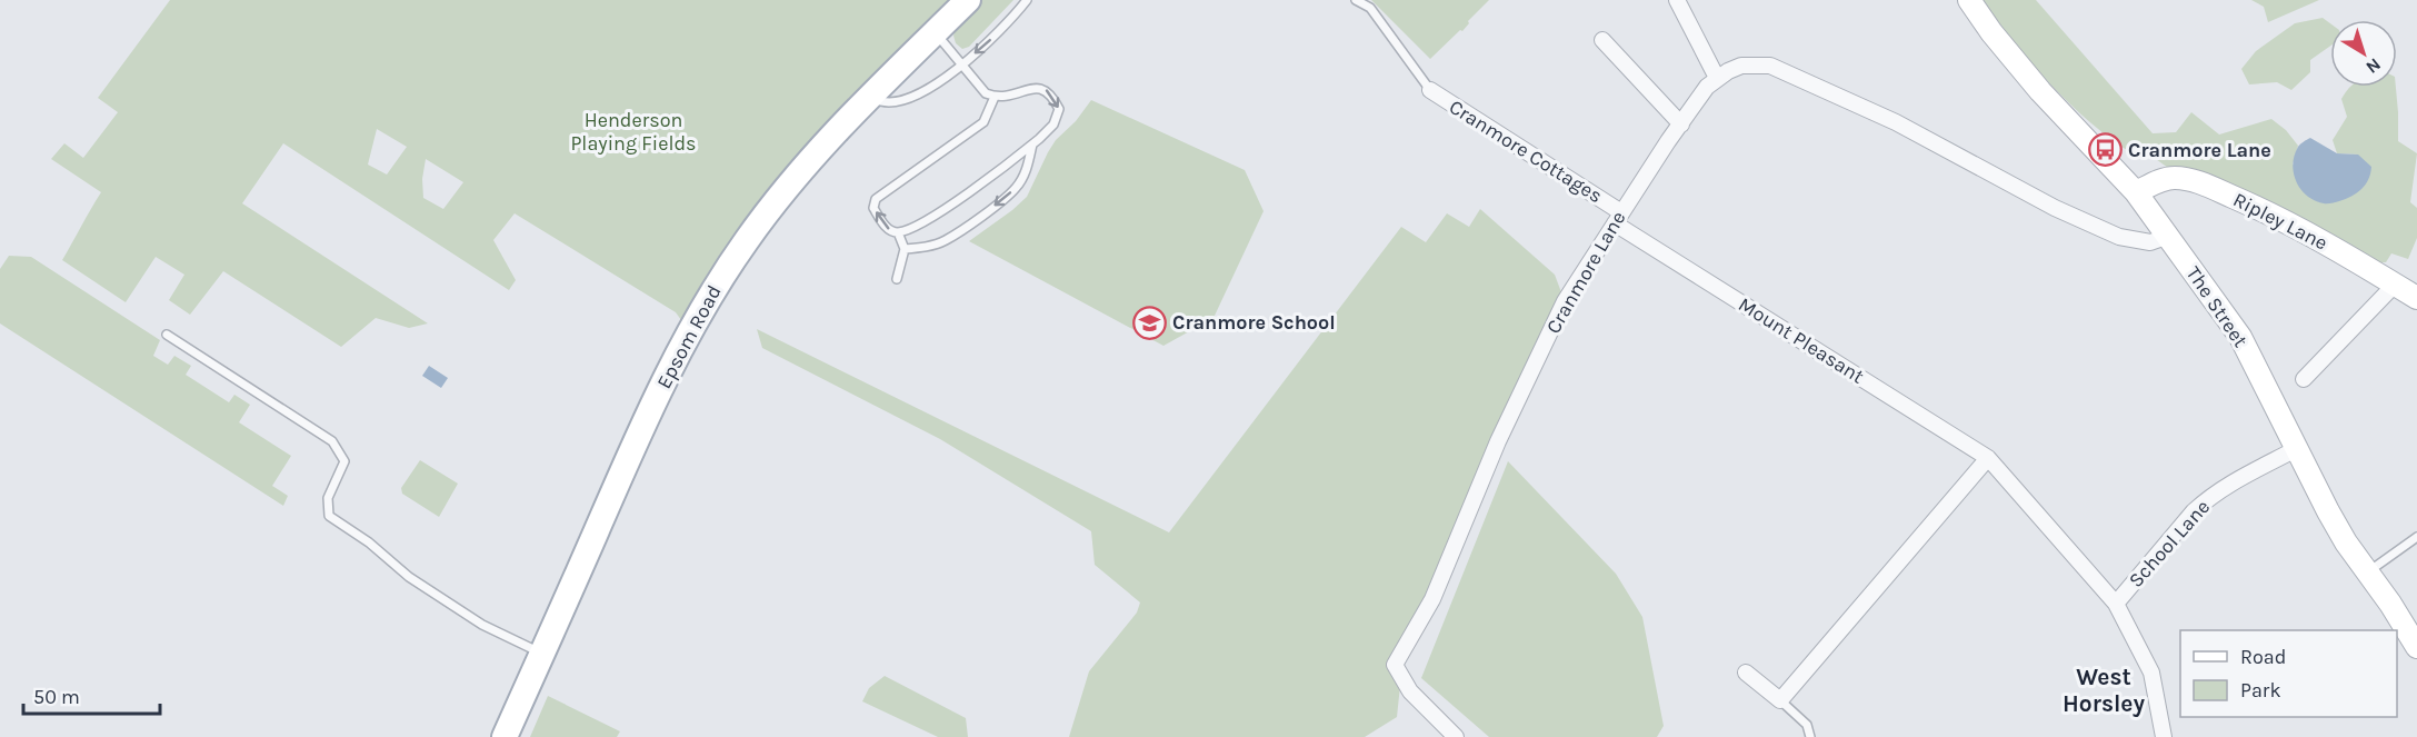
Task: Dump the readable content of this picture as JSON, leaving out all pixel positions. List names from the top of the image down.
{
  "streets": {
    "main road": ["Epsom Road"],
    "street": [
      "Cranmore Cottages",
      "Ripley Lane",
      "Cranmore Lane",
      "The Street",
      "Mount Pleasant",
      "School Lane"
    ]
  },
  "crossings": [
    ["Cranmore Cottages", "Cranmore Lane"],
    ["Cranmore Cottages", "Mount Pleasant"],
    ["Ripley Lane", "The Street"],
    ["Cranmore Lane", "The Street"],
    ["Cranmore Lane", "Mount Pleasant"],
    ["The Street", "School Lane"],
    ["Mount Pleasant", "School Lane"]
  ],
  "districts": ["West Horsley"],
  "parks": ["Henderson Playing Fields"],
  "places": {
    "bus stop": ["Cranmore Lane"],
    "school or university": ["Cranmore School"]
  },
  "legend": ["Road", "Park"],
  "scale_bar": "50 m",
  "north": "bottom right"
}
